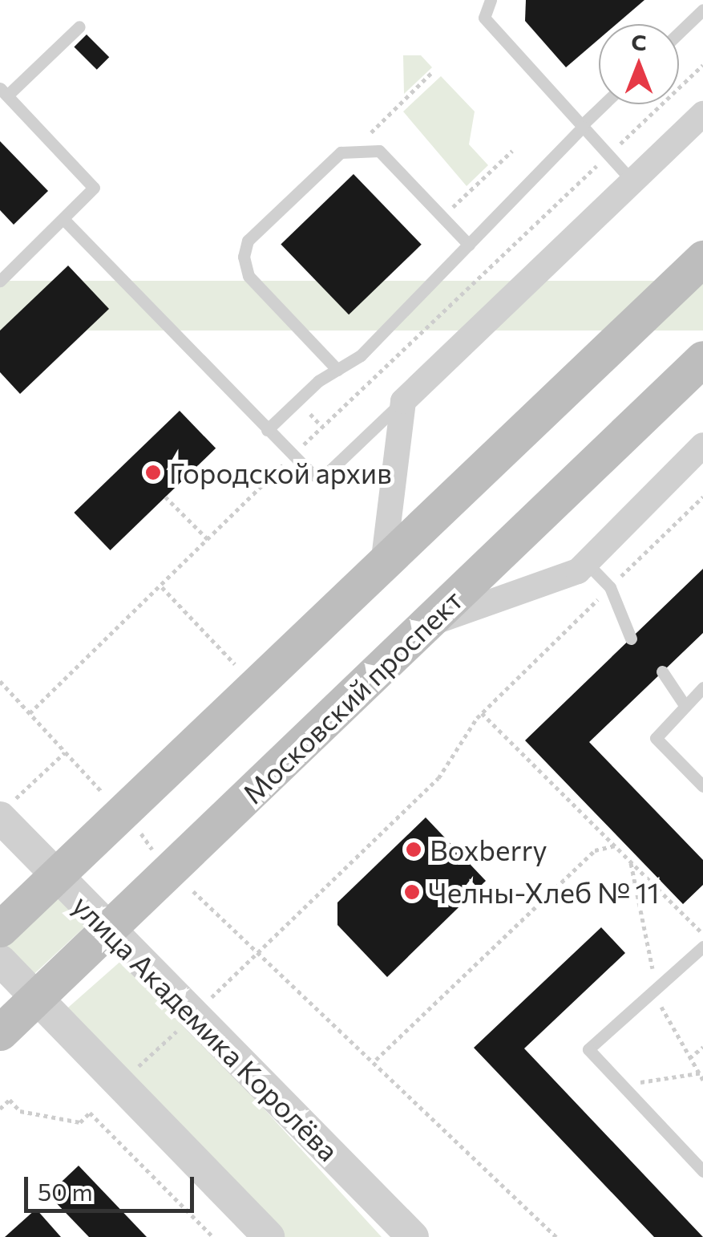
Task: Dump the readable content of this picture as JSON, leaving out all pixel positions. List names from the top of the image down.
{
  "streets": {
    "main road": ["Московский проспект"],
    "street": ["улица Академика Королёва"]
  },
  "crossings": [
    ["Московский проспект", "улица Академика Королёва"]
  ],
  "places": ["Городской архив", "Boxberry", "Челны-Хлеб № 11"],
  "scale_bar": "50 m",
  "north": "top"
}
